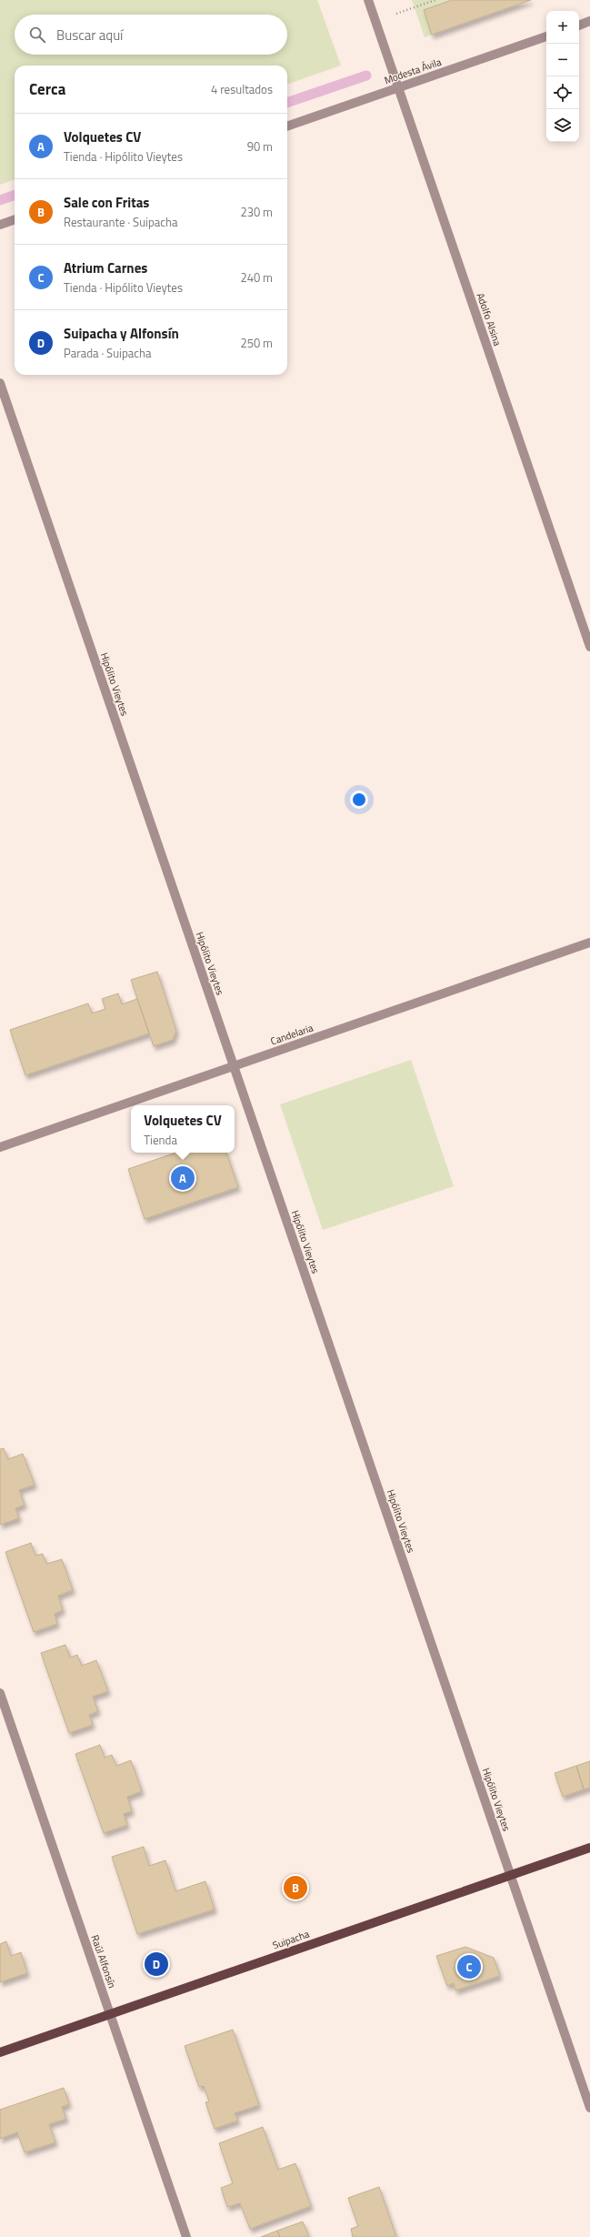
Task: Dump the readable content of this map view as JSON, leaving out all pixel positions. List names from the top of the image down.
{
  "streets": {
    "main road": ["Suipacha"],
    "street": [
      "Modesta Ávila",
      "Adolfo Alsina",
      "Hipólito Vieytes",
      "Candelaria",
      "Raúl Alfonsín"
    ]
  },
  "crossings": [
    ["Modesta Ávila", "Adolfo Alsina"],
    ["Hipólito Vieytes", "Candelaria"],
    ["Hipólito Vieytes", "Suipacha"],
    ["Suipacha", "Raúl Alfonsín"]
  ],
  "page": {
    "map_buttons": ["+", "−"],
    "search": "Buscar aquí",
    "heading": ["Cerca", "4 resultados"],
    "list": [
      {
        "mark": "A",
        "name": "Volquetes CV",
        "note": "Tienda · Hipólito Vieytes",
        "value": "90 m"
      },
      {
        "mark": "B",
        "name": "Sale con Fritas",
        "note": "Restaurante · Suipacha",
        "value": "230 m"
      },
      {
        "mark": "C",
        "name": "Atrium Carnes",
        "note": "Tienda · Hipólito Vieytes",
        "value": "240 m"
      },
      {
        "mark": "D",
        "name": "Suipacha y Alfonsín",
        "note": "Parada · Suipacha",
        "value": "250 m"
      }
    ],
    "popup": ["Volquetes CV", "Tienda"],
    "pins": [
      "A",
      "B",
      "D",
      "C"
    ]
  }
}
